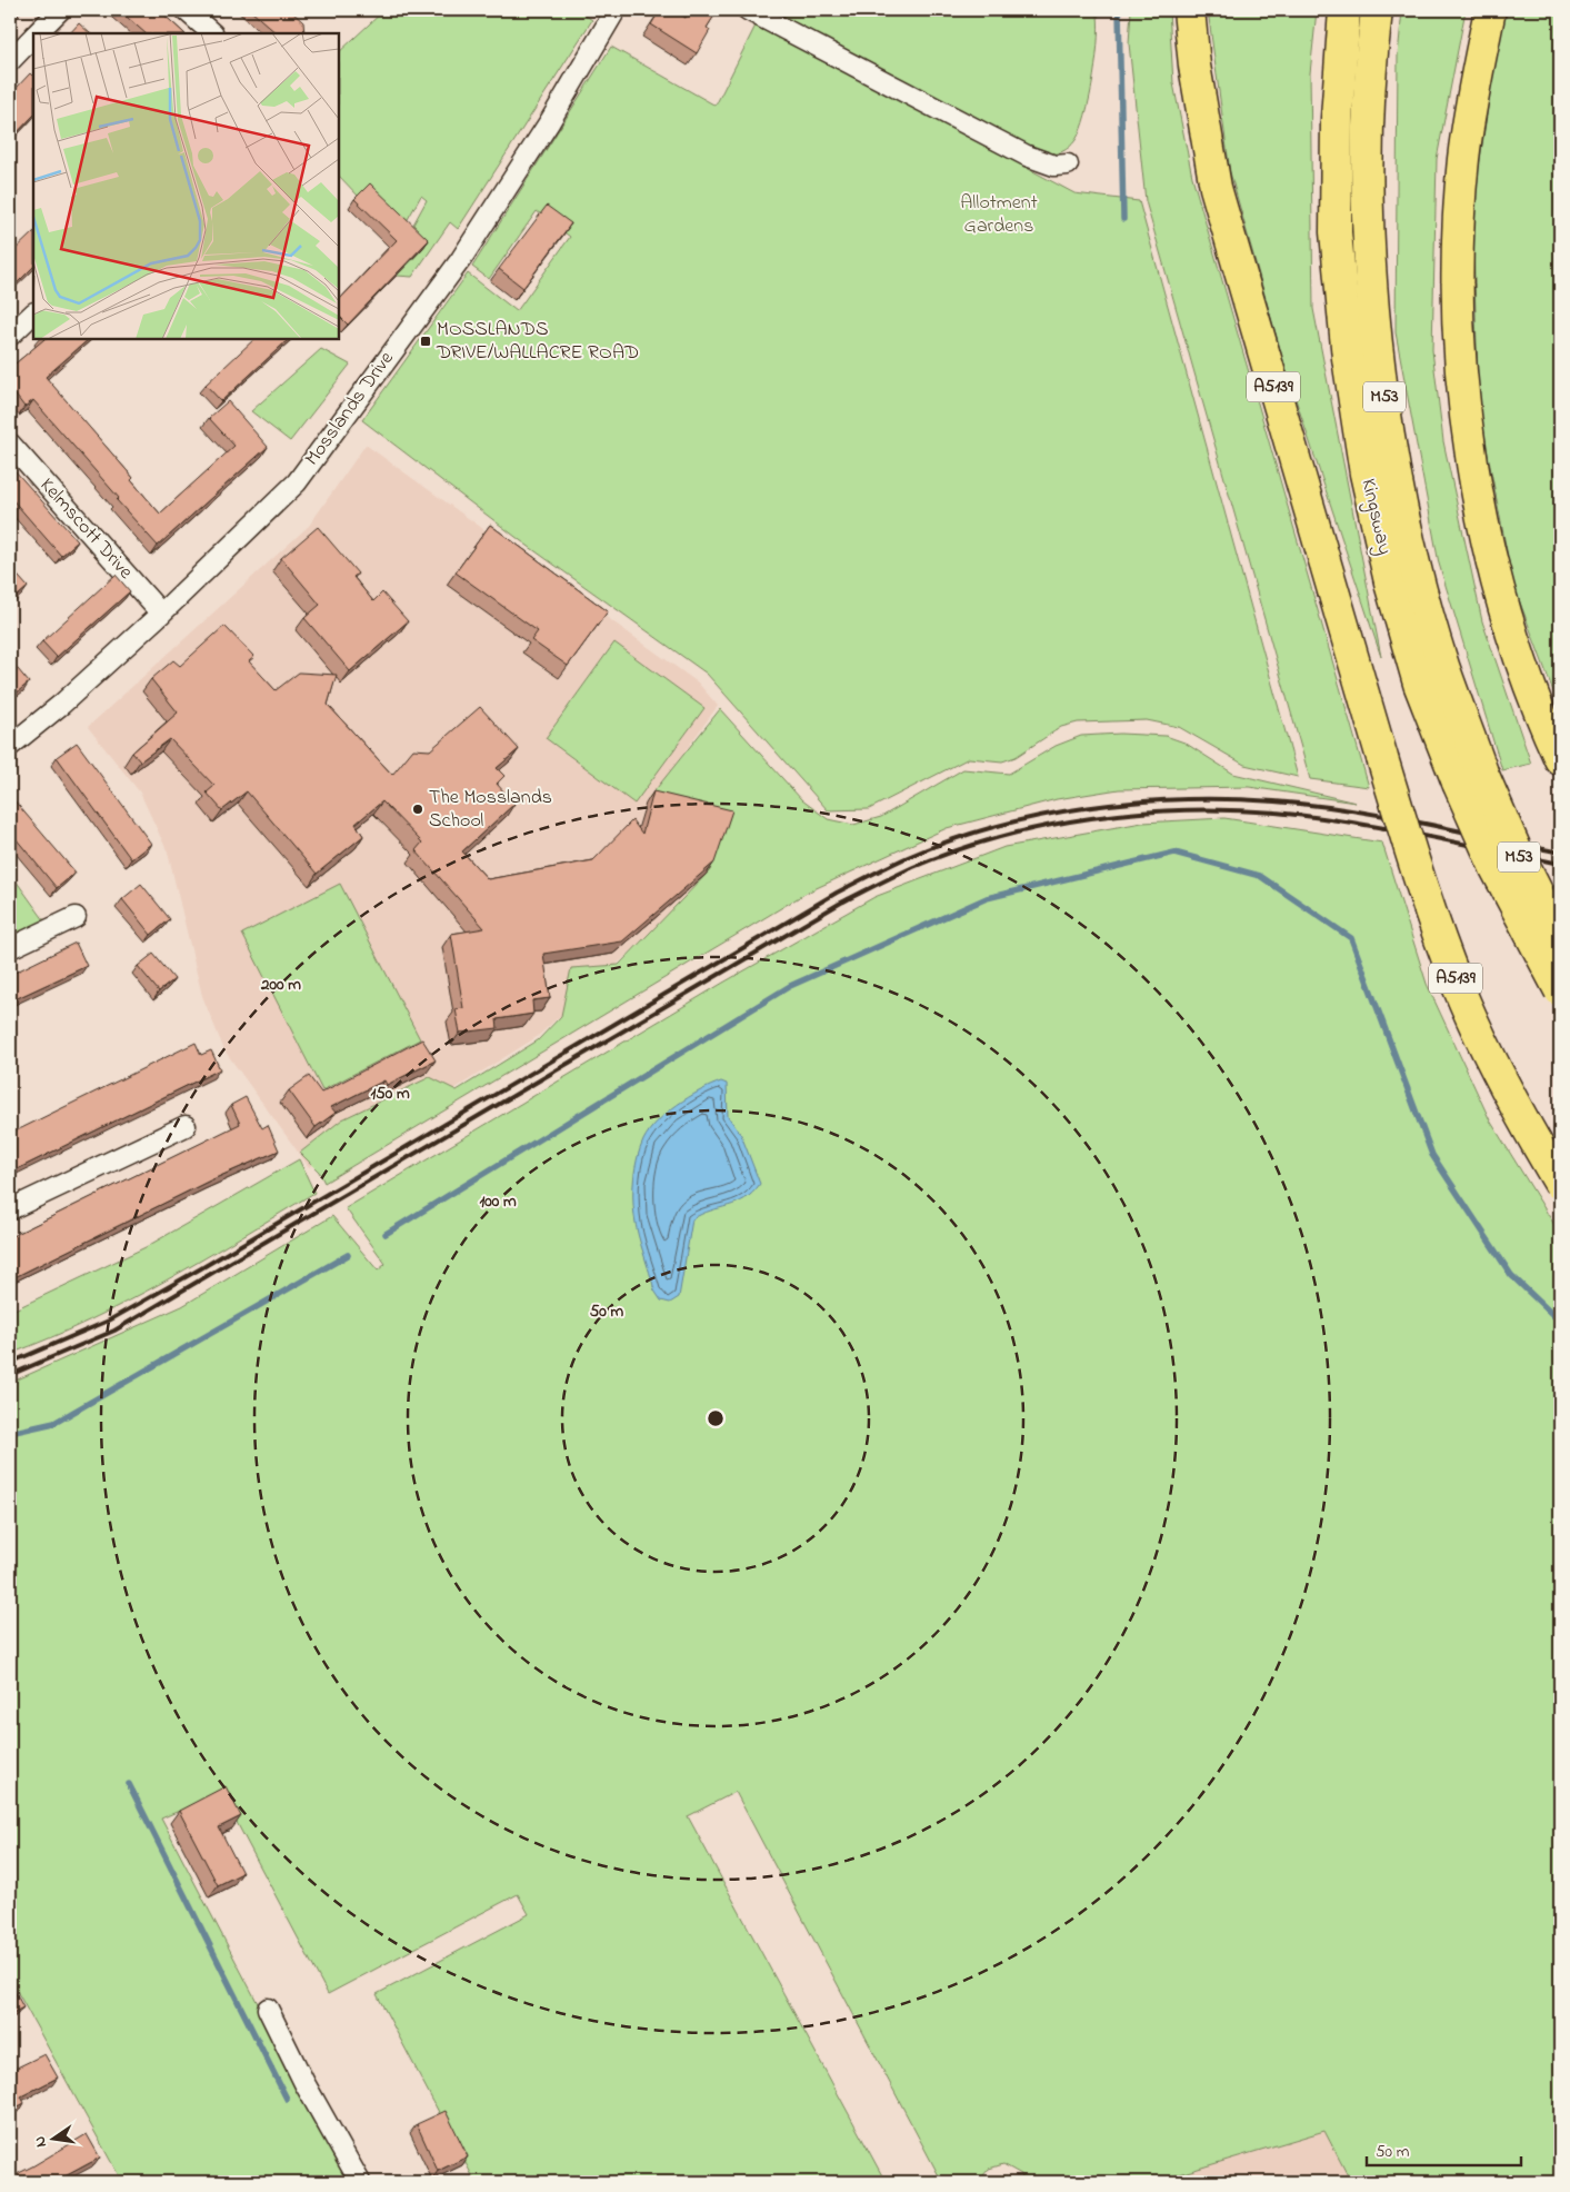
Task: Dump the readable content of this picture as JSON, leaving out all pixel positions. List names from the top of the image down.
{
  "streets": {
    "highway": ["A5139", "M53", "Kingsway"],
    "street": ["Mosslands Drive", "Kelmscott Drive"]
  },
  "crossings": [
    ["M53", "Kingsway"],
    ["Mosslands Drive", "Kelmscott Drive"]
  ],
  "parks": ["Allotment Gardens"],
  "places": {
    "transit": ["MOSSLANDS DRIVE/WALLACRE ROAD"],
    "other": ["The Mosslands School"]
  },
  "scale_bar": "50 m",
  "north": "left",
  "rings": [
    "200 m",
    "150 m",
    "100 m",
    "50 m"
  ]
}
